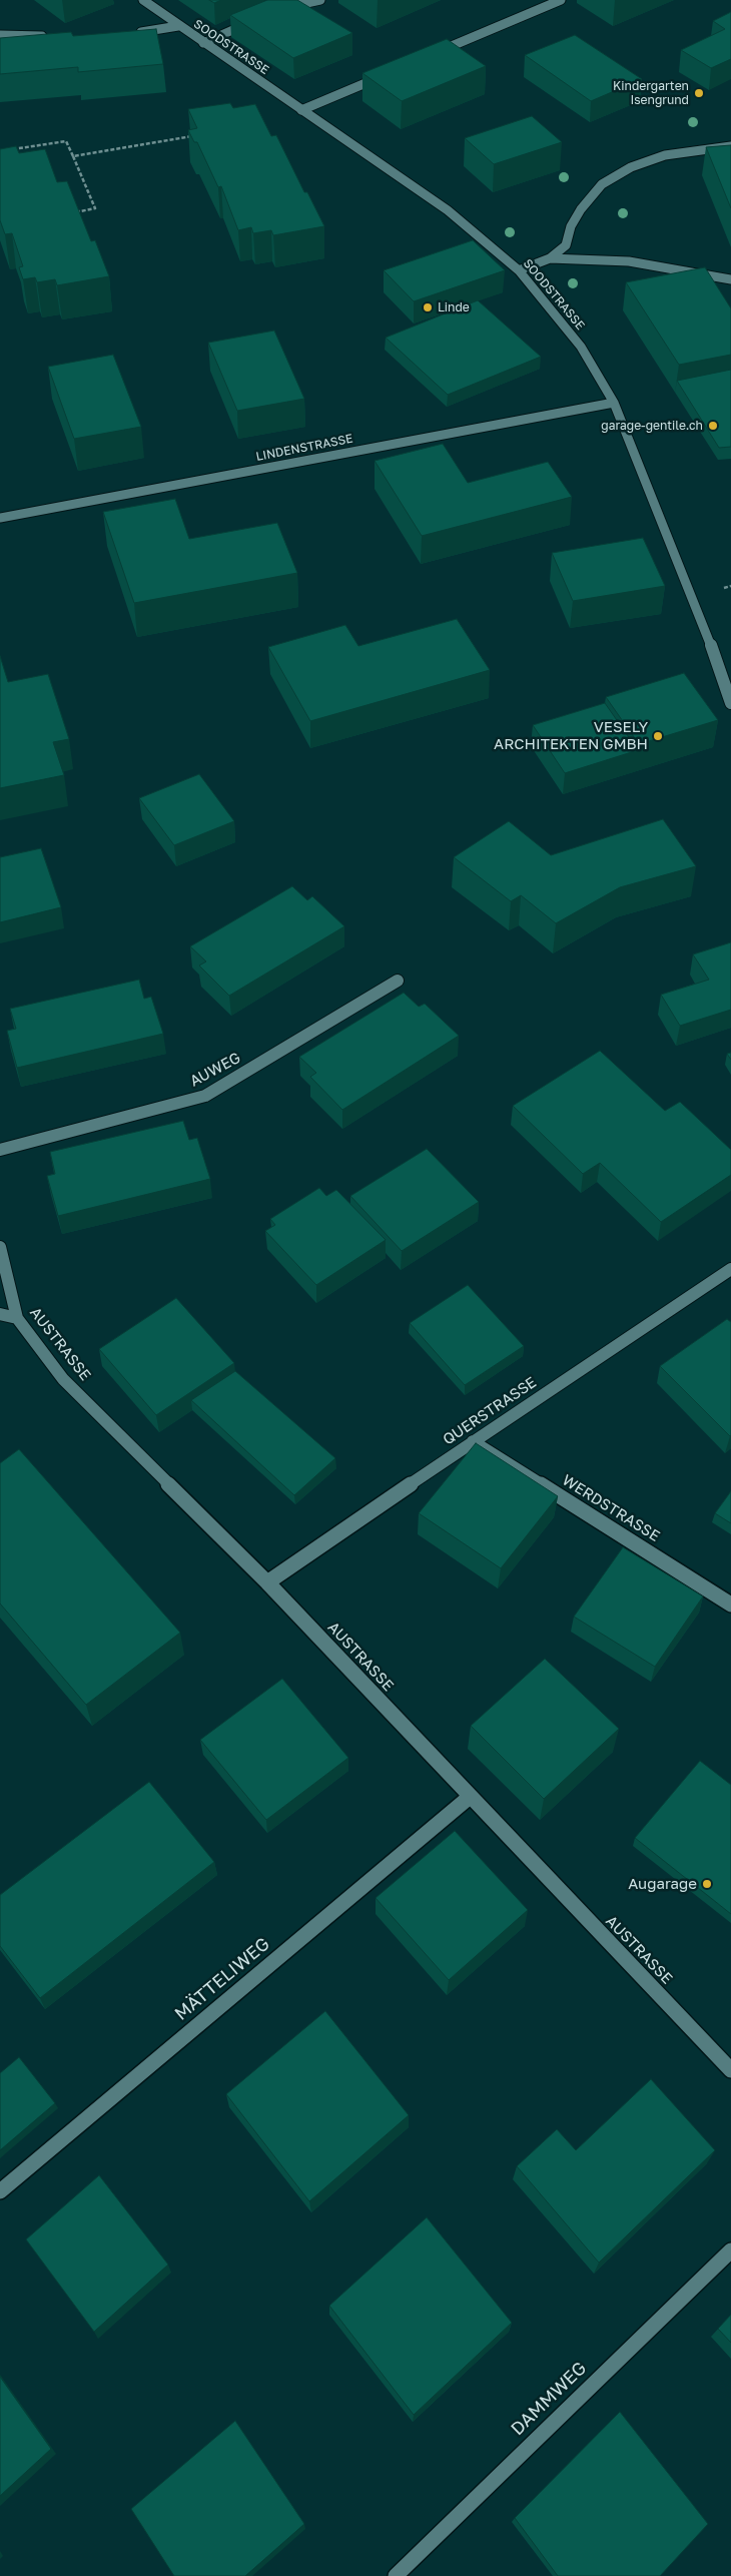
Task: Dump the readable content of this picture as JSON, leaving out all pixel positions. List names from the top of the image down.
{
  "streets": {
    "street": [
      "SOODSTRASSE",
      "LINDENSTRASSE",
      "AUWEG",
      "AUSTRASSE",
      "QUERSTRASSE",
      "WERDSTRASSE",
      "MÄTTELIWEG",
      "DAMMWEG"
    ]
  },
  "crossings": [
    ["SOODSTRASSE", "LINDENSTRASSE"],
    ["AUSTRASSE", "QUERSTRASSE"],
    ["AUSTRASSE", "MÄTTELIWEG"],
    ["QUERSTRASSE", "WERDSTRASSE"]
  ],
  "places": [
    "Kindergarten Isengrund",
    "Linde",
    "garage-gentile.ch",
    "VESELY ARCHITEKTEN GMBH",
    "Augarage"
  ]
}
